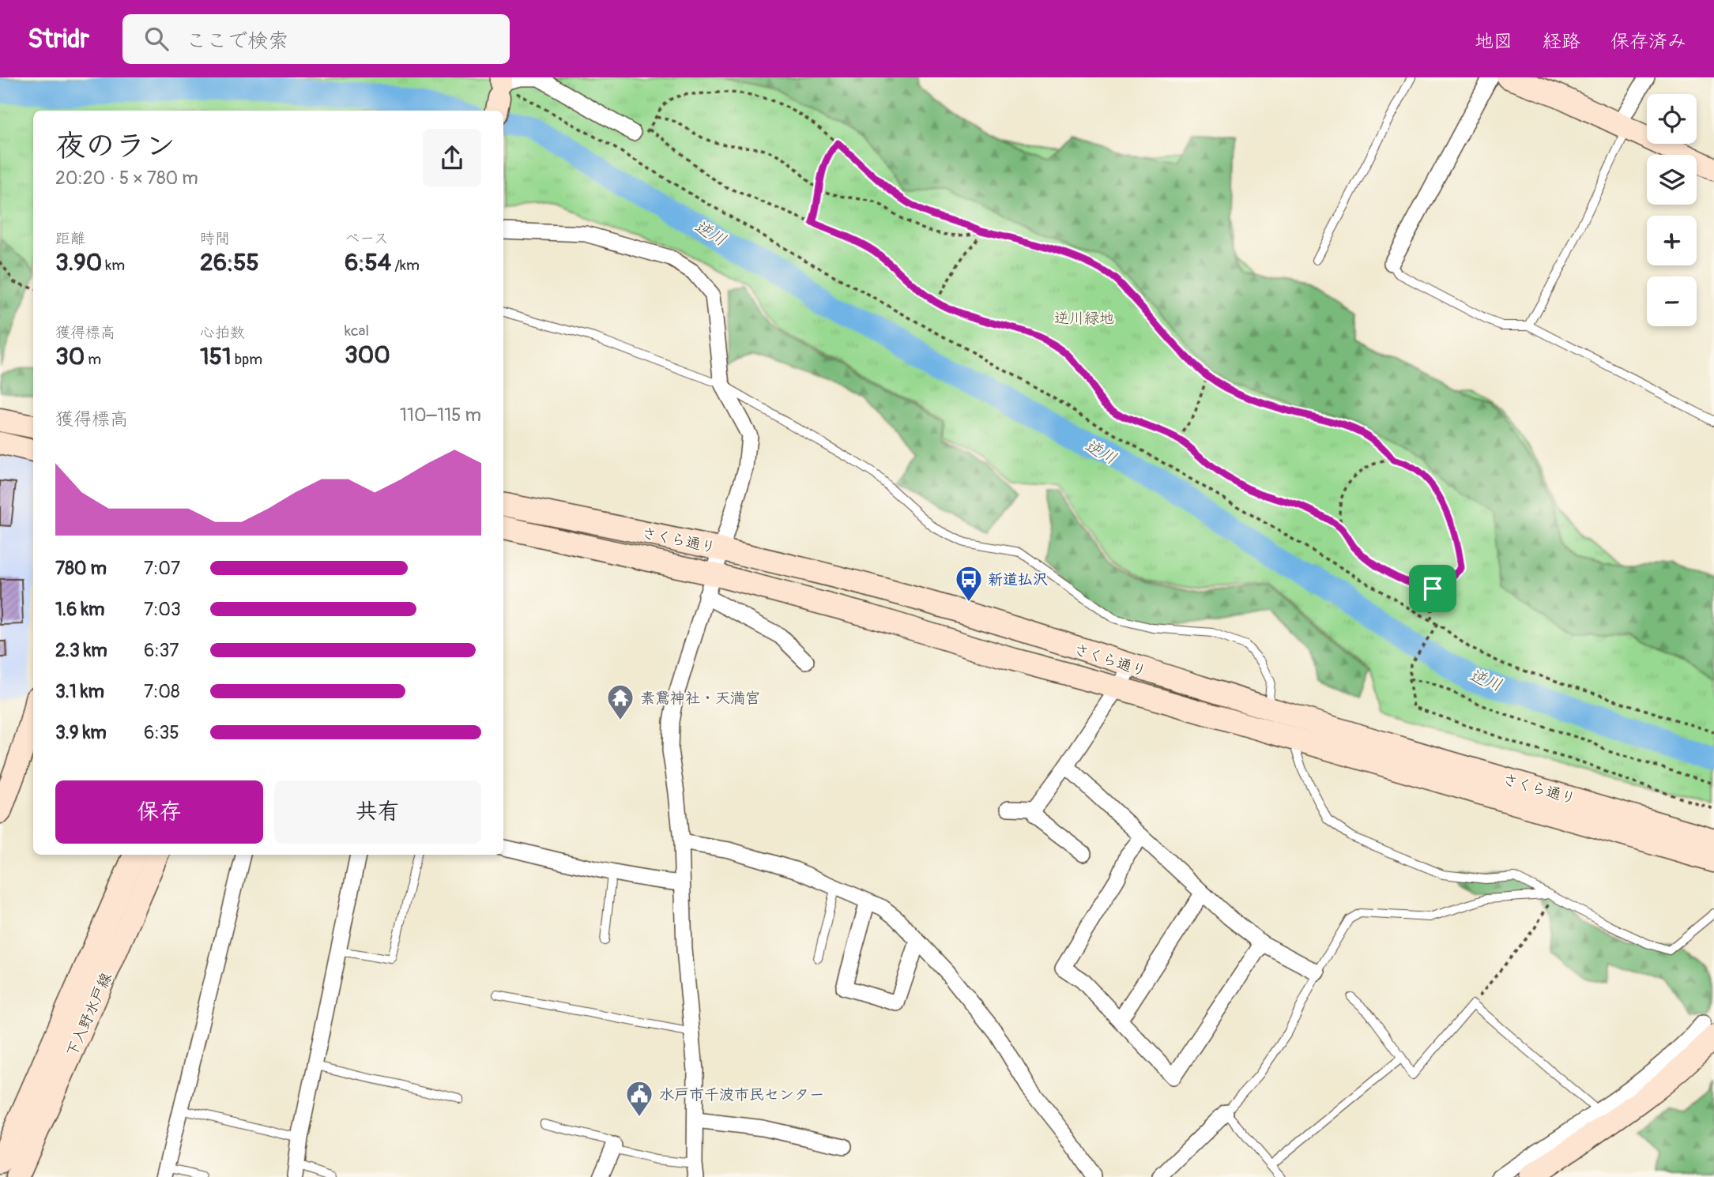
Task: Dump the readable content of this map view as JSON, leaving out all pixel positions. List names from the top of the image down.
{
  "streets": {
    "street": ["さくら通り", "下入野水戸線"]
  },
  "water": ["逆川"],
  "parks": ["逆川緑地"],
  "places": {
    "bus stop": ["新道払沢"],
    "temple": ["素鵞神社・天満宮"],
    "public building": ["水戸市千波市民センター"]
  },
  "page": {
    "header": "Stridr",
    "search": "ここで検索",
    "nav": ["地図", "経路", "保存済み"],
    "map_buttons": ["+", "−"],
    "heading": ["夜のラン", "20:20 · 5 × 780 m"],
    "stats": [
      ["距離", "3.90 km"],
      ["時間", "26:55"],
      ["ペース", "6:54 /km"],
      ["獲得標高", "30 m"],
      ["心拍数", "151 bpm"],
      ["kcal", "300"]
    ],
    "chart": ["獲得標高", "110–115 m"],
    "list": [
      {
        "name": "780 m",
        "note": "7:07"
      },
      {
        "name": "1.6 km",
        "note": "7:03"
      },
      {
        "name": "2.3 km",
        "note": "6:37"
      },
      {
        "name": "3.1 km",
        "note": "7:08"
      },
      {
        "name": "3.9 km",
        "note": "6:35"
      }
    ],
    "buttons": ["保存", "共有"]
  }
}
